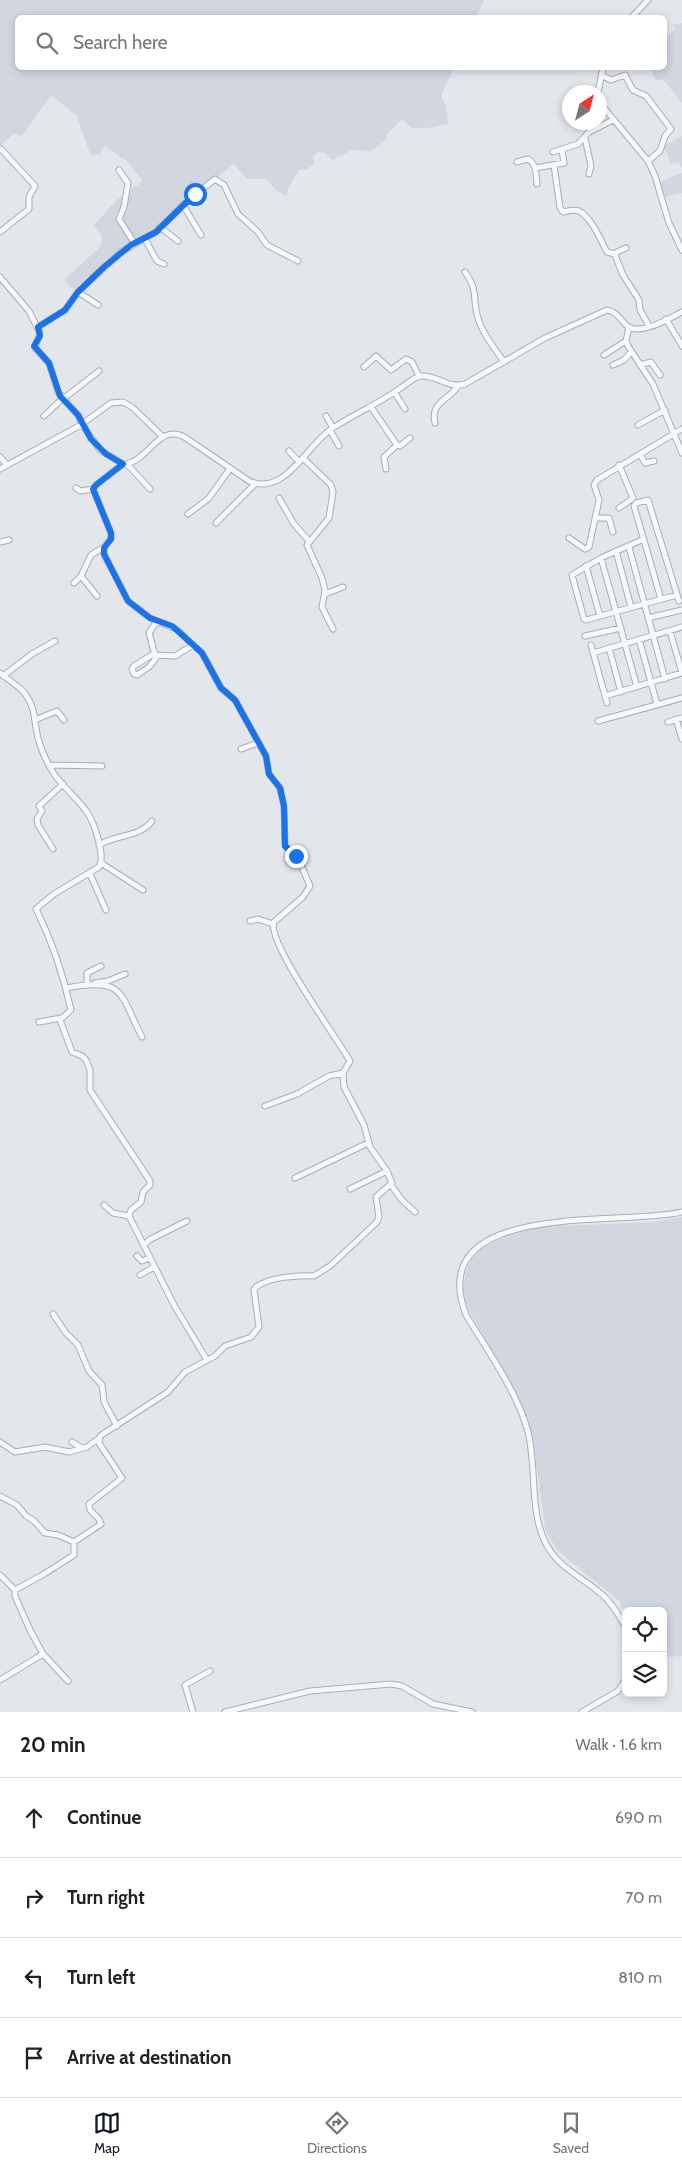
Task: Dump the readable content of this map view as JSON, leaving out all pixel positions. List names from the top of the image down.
{
  "north": "top right",
  "page": {
    "search": "Search here",
    "heading": ["20 min", "Walk · 1.6 km"],
    "list": [
      ["Continue", "690 m"],
      ["Turn right", "70 m"],
      ["Turn left", "810 m"],
      "Arrive at destination"
    ],
    "nav": ["Map", "Directions", "Saved"]
  }
}
